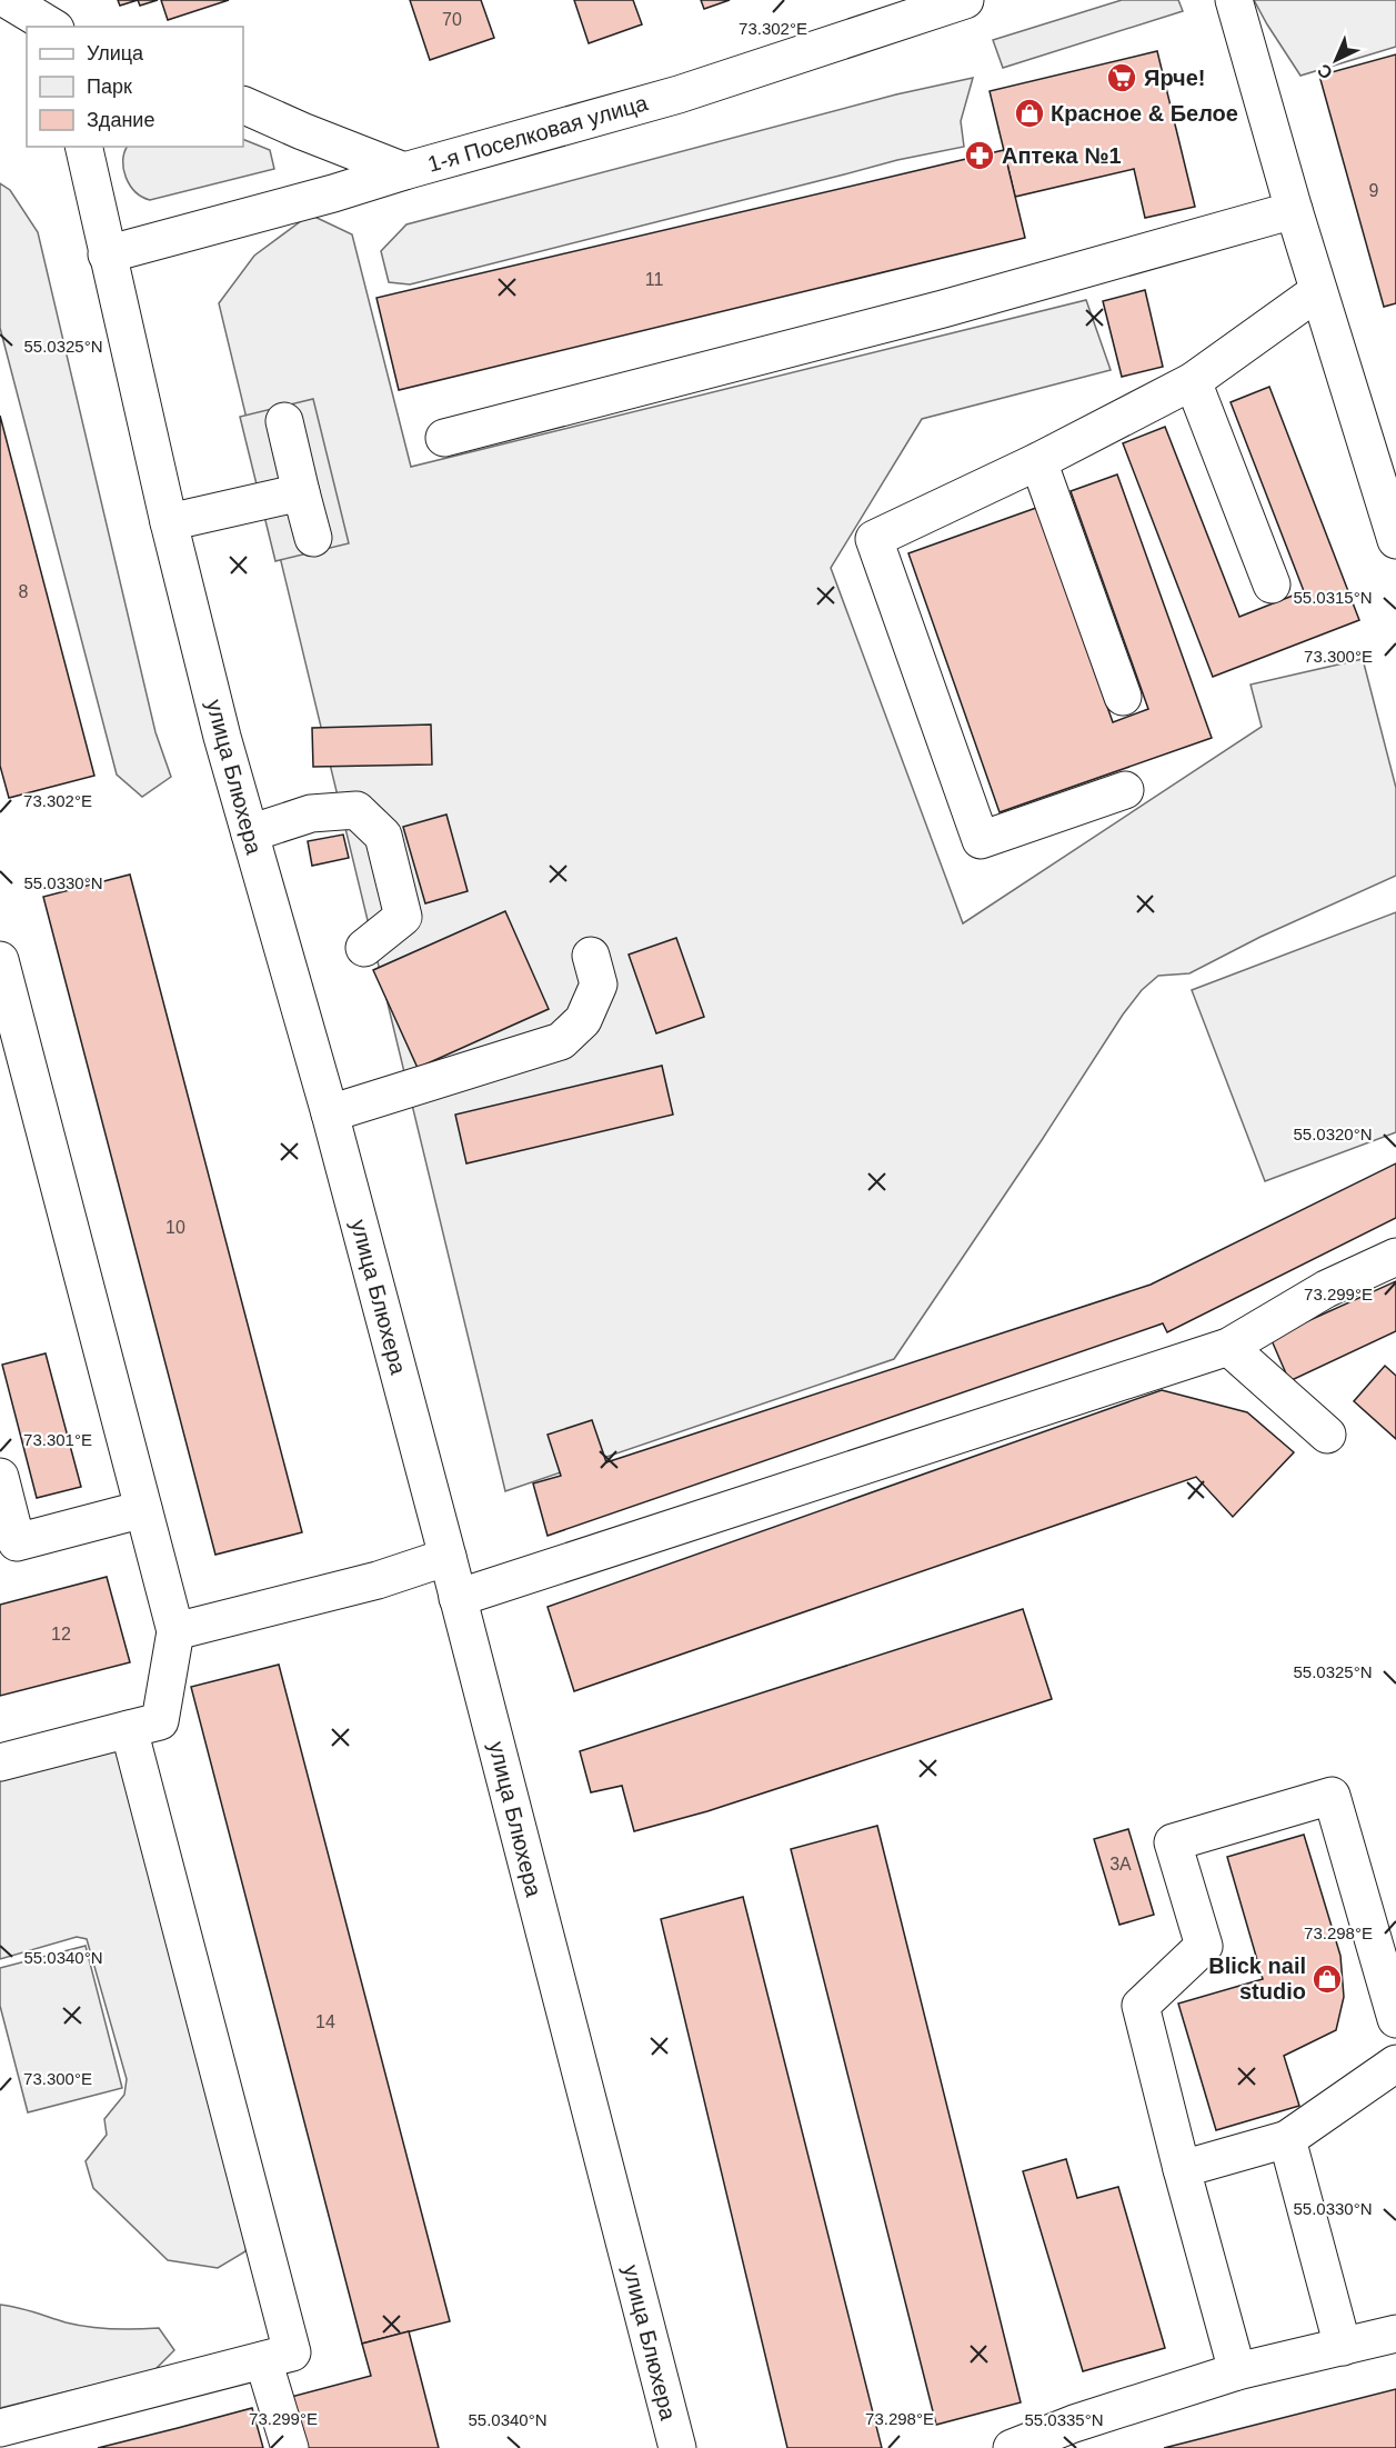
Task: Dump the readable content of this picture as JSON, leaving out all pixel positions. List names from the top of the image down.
{
  "streets": {
    "street": ["1-я Поселковая улица", "улица Блюхера"]
  },
  "crossings": [
    ["1-я Поселковая улица", "улица Блюхера"]
  ],
  "places": {
    "supermarket": ["Ярче!"],
    "shop": ["Красное & Белое", "Blick nail studio"],
    "pharmacy": ["Аптека №1"]
  },
  "house_numbers": [
    "70",
    "9",
    "11",
    "8",
    "10",
    "12",
    "3А",
    "14"
  ],
  "legend": ["Улица", "Парк", "Здание"],
  "north": "bottom left",
  "coordinates": [
    "73.302°E",
    "55.0325°N",
    "55.0315°N",
    "73.300°E",
    "55.0330°N",
    "55.0320°N",
    "73.299°E",
    "73.301°E",
    "73.298°E",
    "55.0340°N",
    "55.0335°N"
  ]
}
